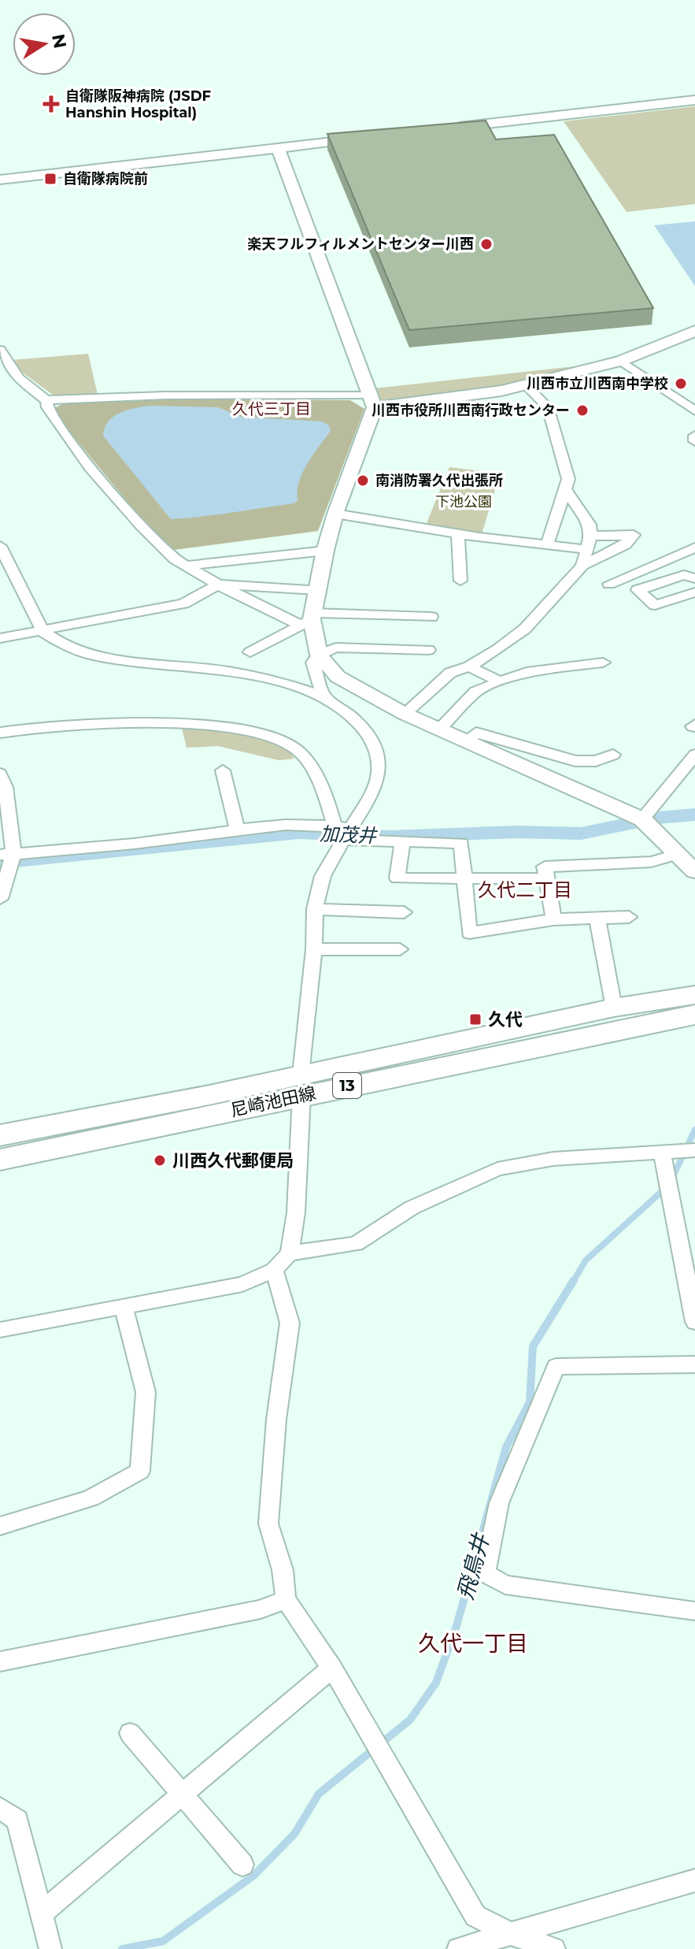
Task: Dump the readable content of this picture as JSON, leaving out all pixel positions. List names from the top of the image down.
{
  "streets": {
    "main road": ["13", "尼崎池田線"]
  },
  "districts": ["久代三丁目", "久代二丁目", "久代一丁目"],
  "water": ["加茂井", "飛鳥井"],
  "parks": ["下池公園"],
  "places": {
    "health": ["自衛隊阪神病院 (JSDF Hanshin Hospital)"],
    "transit": ["自衛隊病院前", "久代"],
    "other": [
      "楽天フルフィルメントセンター川西",
      "川西市立川西南中学校",
      "川西市役所川西南行政センター",
      "南消防署久代出張所",
      "川西久代郵便局"
    ]
  },
  "north": "right"
}
